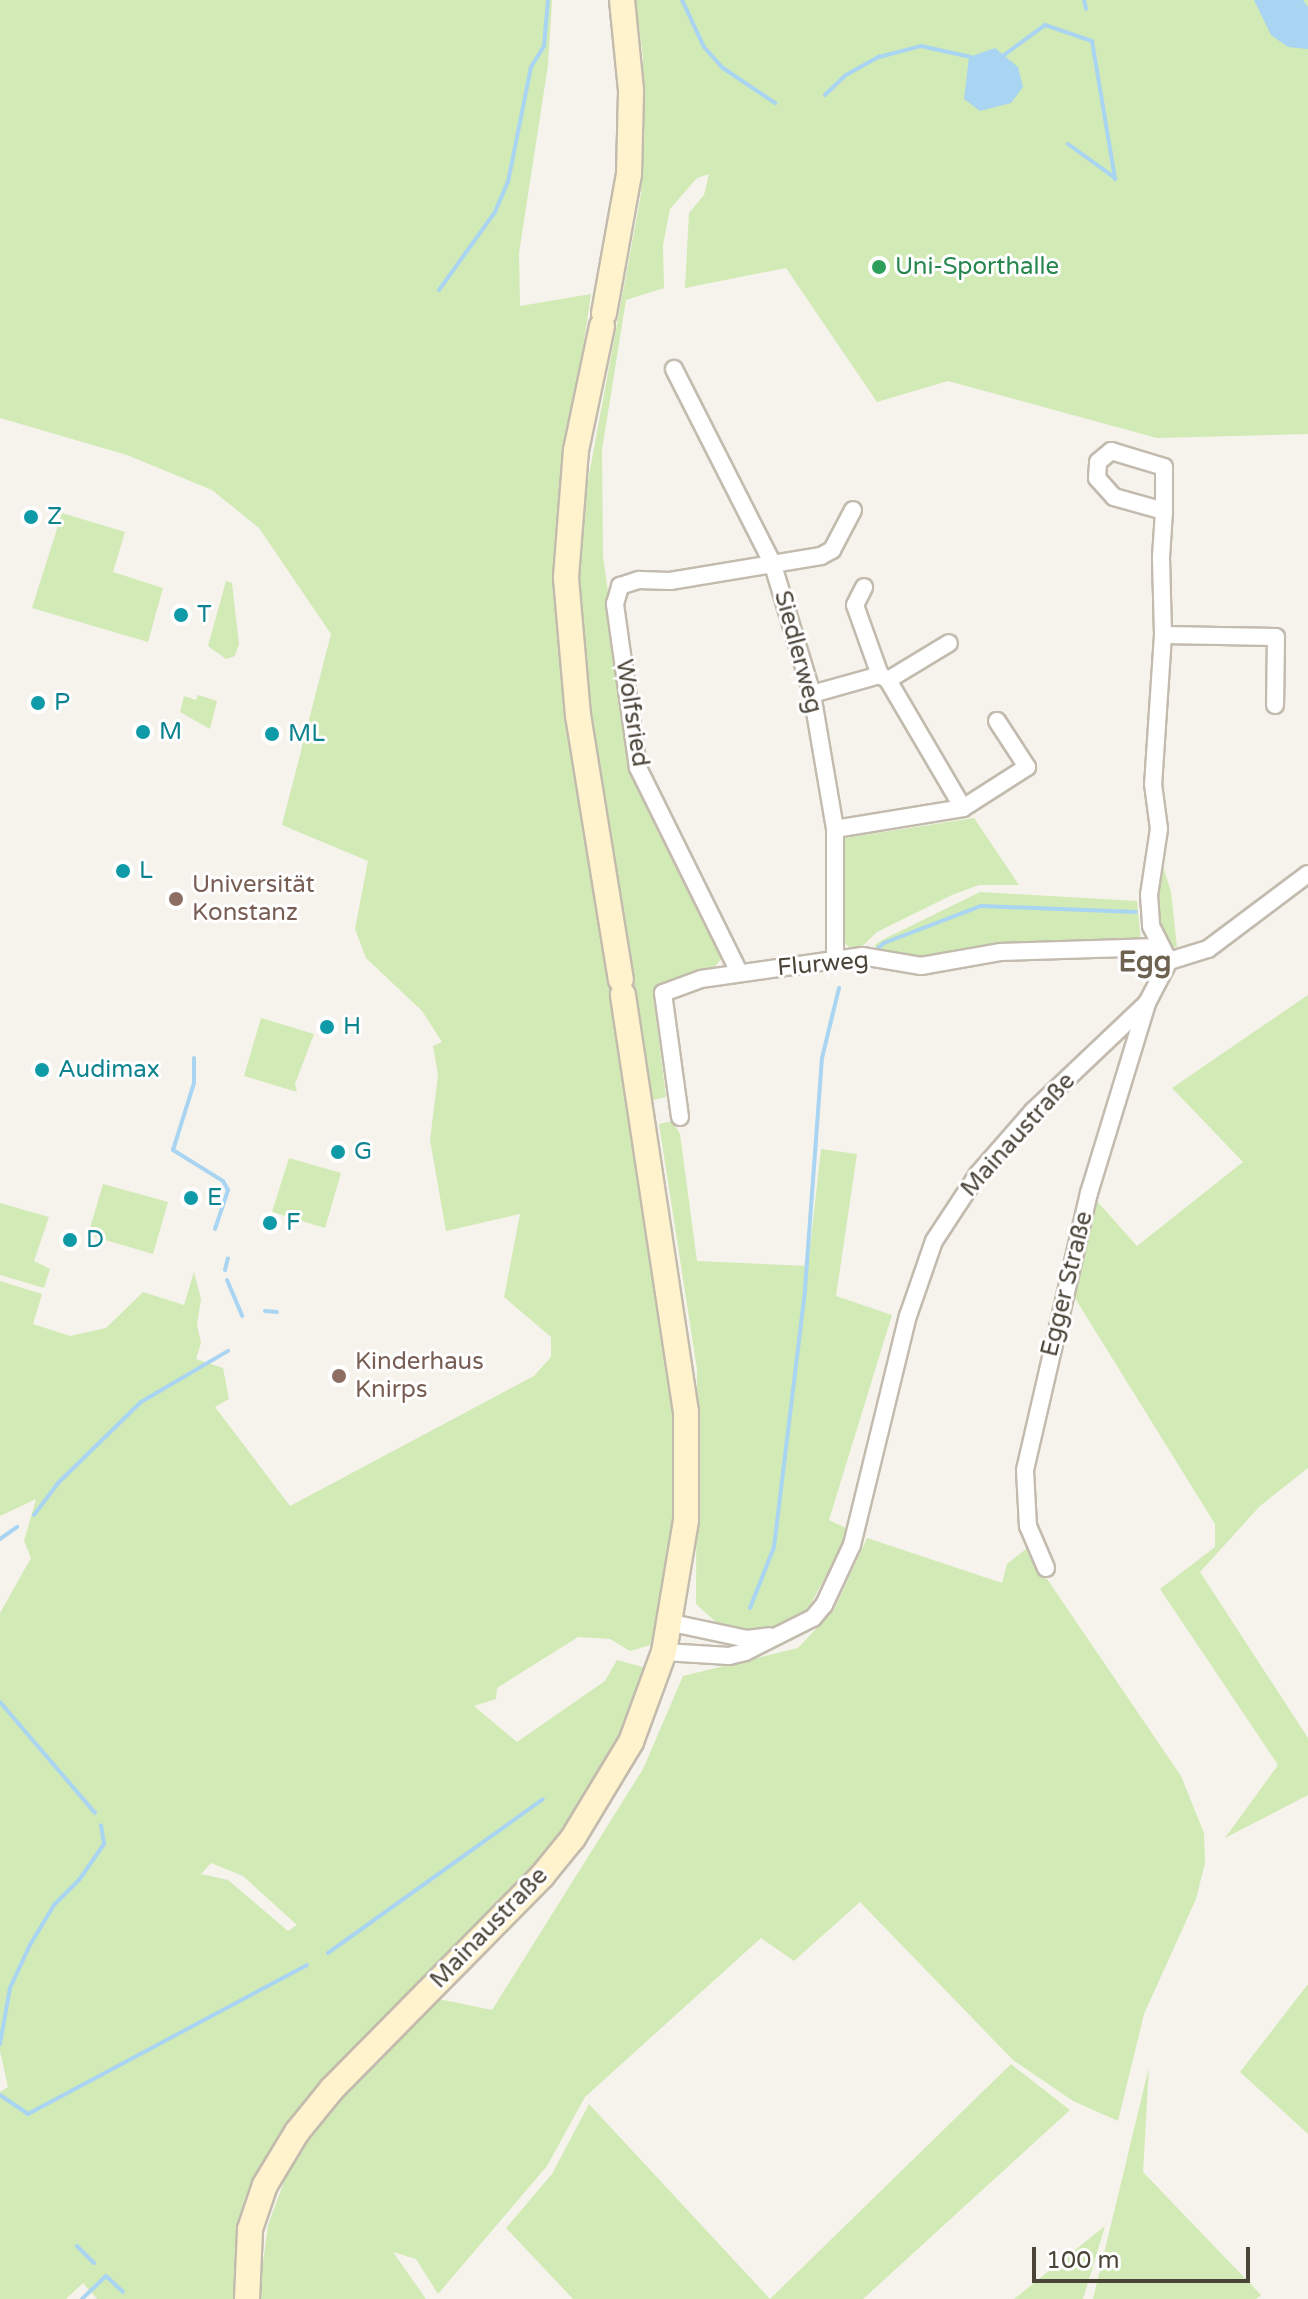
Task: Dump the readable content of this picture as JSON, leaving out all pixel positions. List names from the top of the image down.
{
  "streets": {
    "main road": ["Mainaustraße"],
    "street": [
      "Siedlerweg",
      "Wolfsried",
      "Flurweg",
      "Egger Straße"
    ]
  },
  "crossings": [
    ["Siedlerweg", "Wolfsried"],
    ["Siedlerweg", "Flurweg"],
    ["Wolfsried", "Flurweg"],
    ["Mainaustraße", "Egger Straße"]
  ],
  "districts": ["Egg"],
  "places": [
    "Uni-Sporthalle",
    "Z",
    "T",
    "P",
    "M",
    "ML",
    "L",
    "Universität Konstanz",
    "H",
    "Audimax",
    "G",
    "E",
    "F",
    "D",
    "Kinderhaus Knirps"
  ],
  "scale_bar": "100 m"
}
